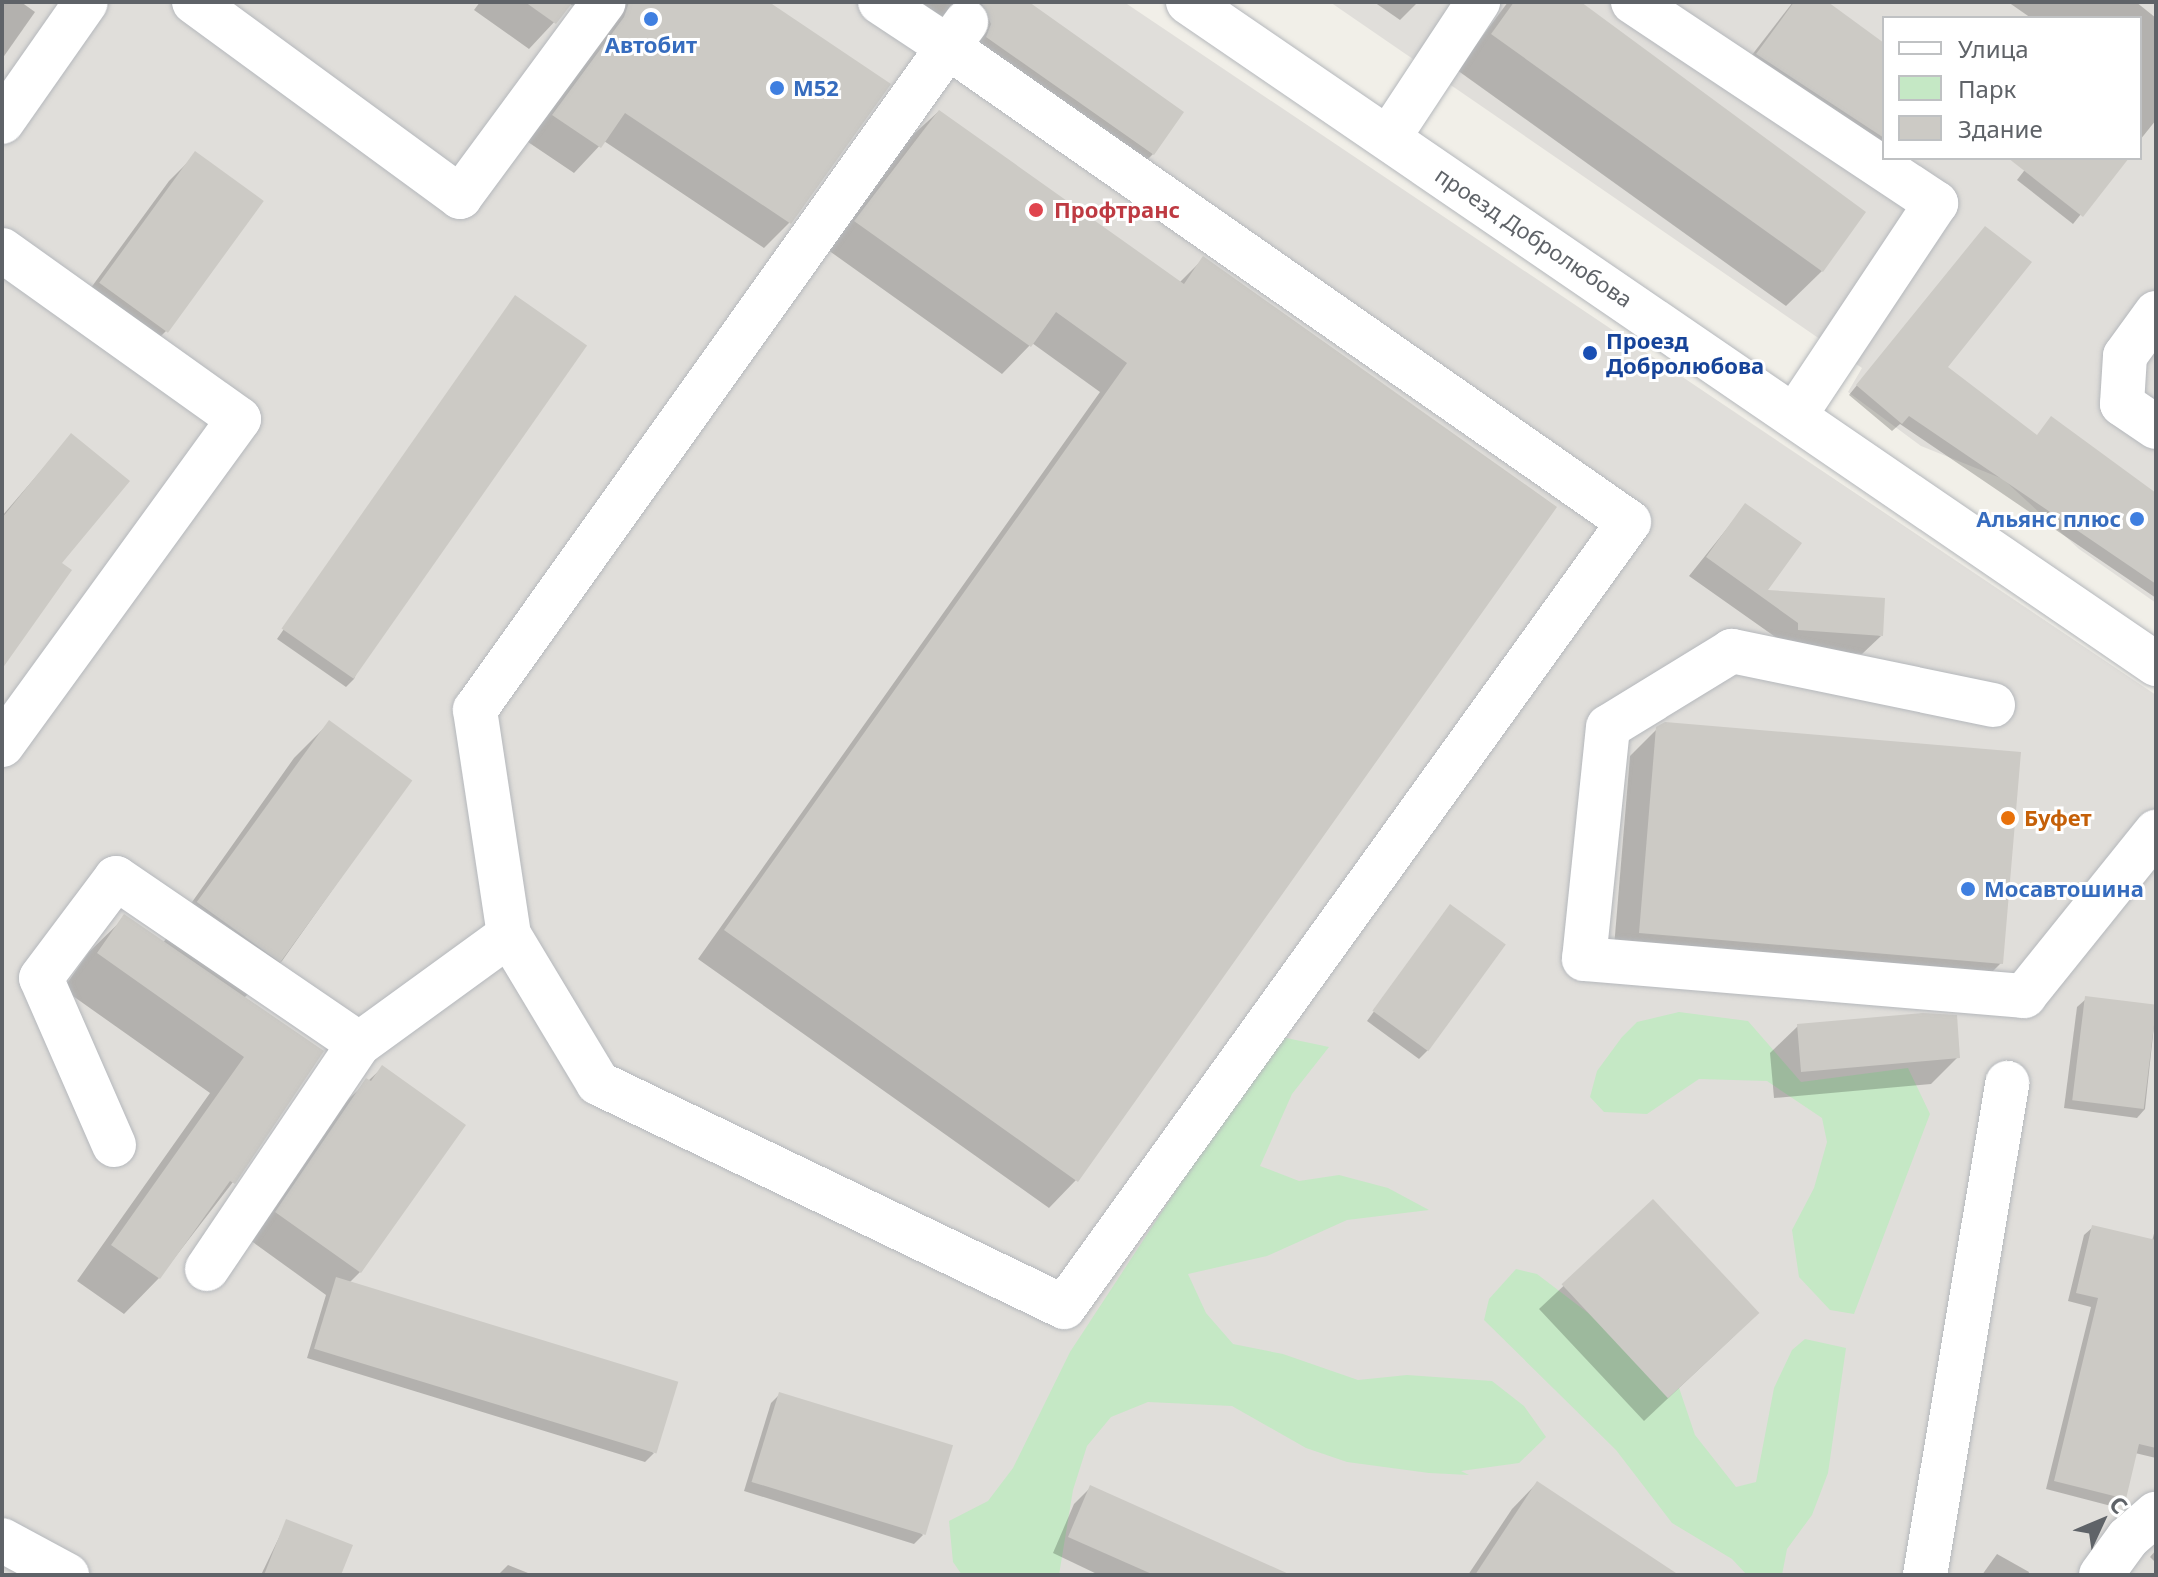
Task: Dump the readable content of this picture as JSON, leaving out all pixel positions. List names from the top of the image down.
{
  "streets": {
    "street": ["проезд Добролюбова"]
  },
  "places": [
    "Автобит",
    "M52",
    "Профтранс",
    "Проезд Добролюбова",
    "Альянс плюс",
    "Буфет",
    "Мосавтошина"
  ],
  "legend": ["Улица", "Парк", "Здание"],
  "north": "top right"
}
